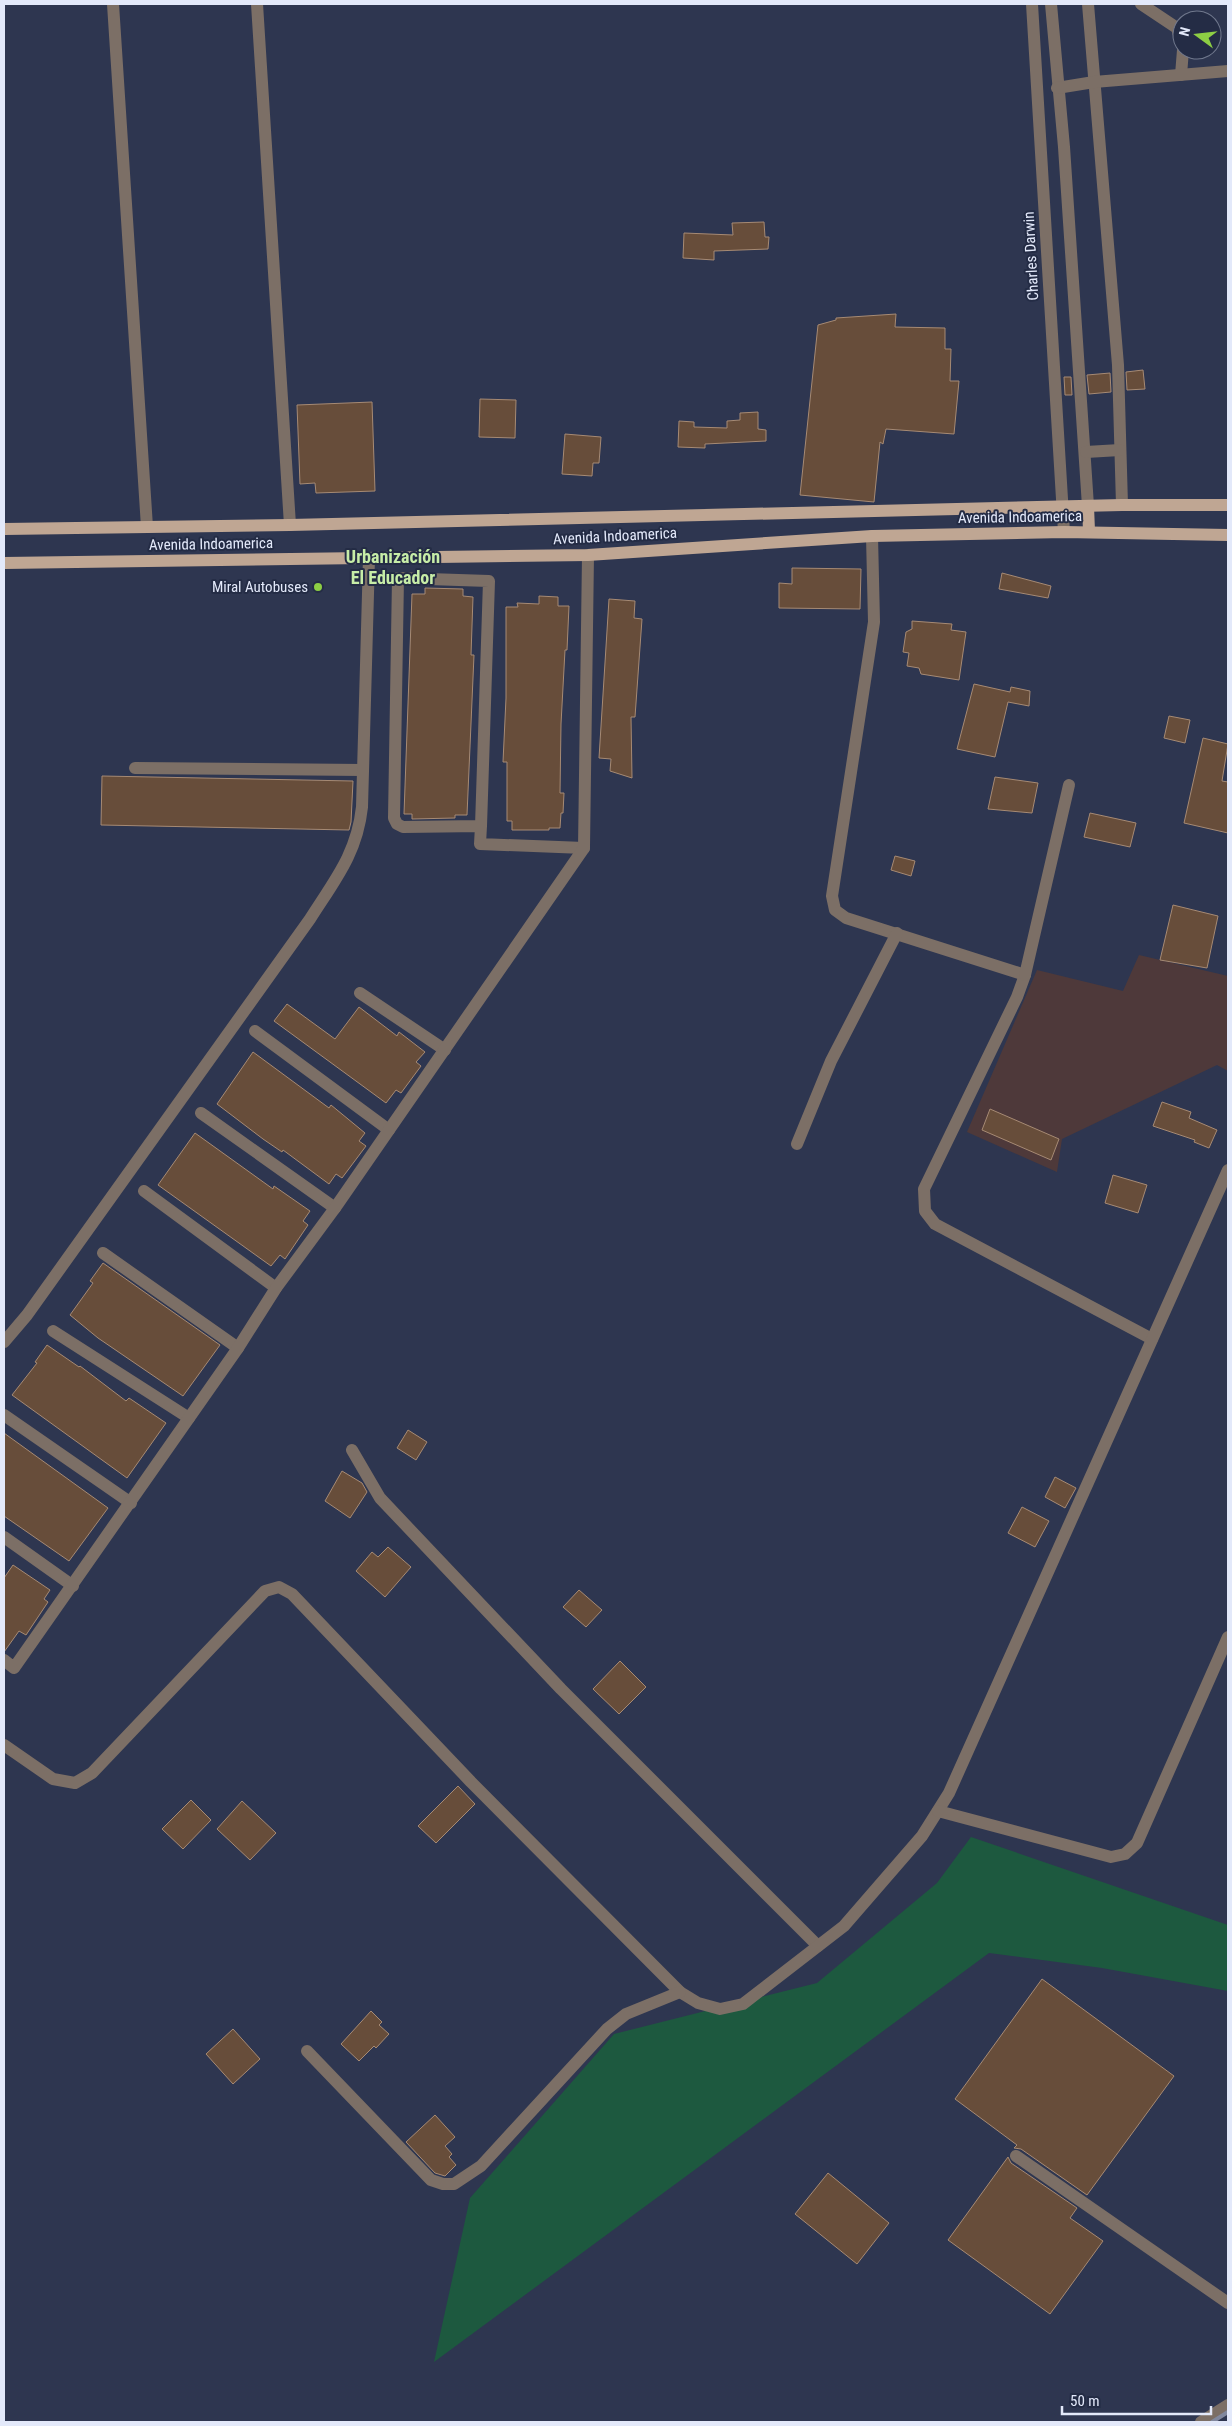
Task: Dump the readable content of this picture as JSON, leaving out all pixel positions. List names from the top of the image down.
{
  "streets": {
    "main road": ["Avenida Indoamerica"],
    "street": ["Charles Darwin"]
  },
  "crossings": [
    ["Charles Darwin", "Avenida Indoamerica"]
  ],
  "districts": ["Urbanización El Educador"],
  "places": ["Miral Autobuses"],
  "scale_bar": "50 m",
  "north": "left"
}
